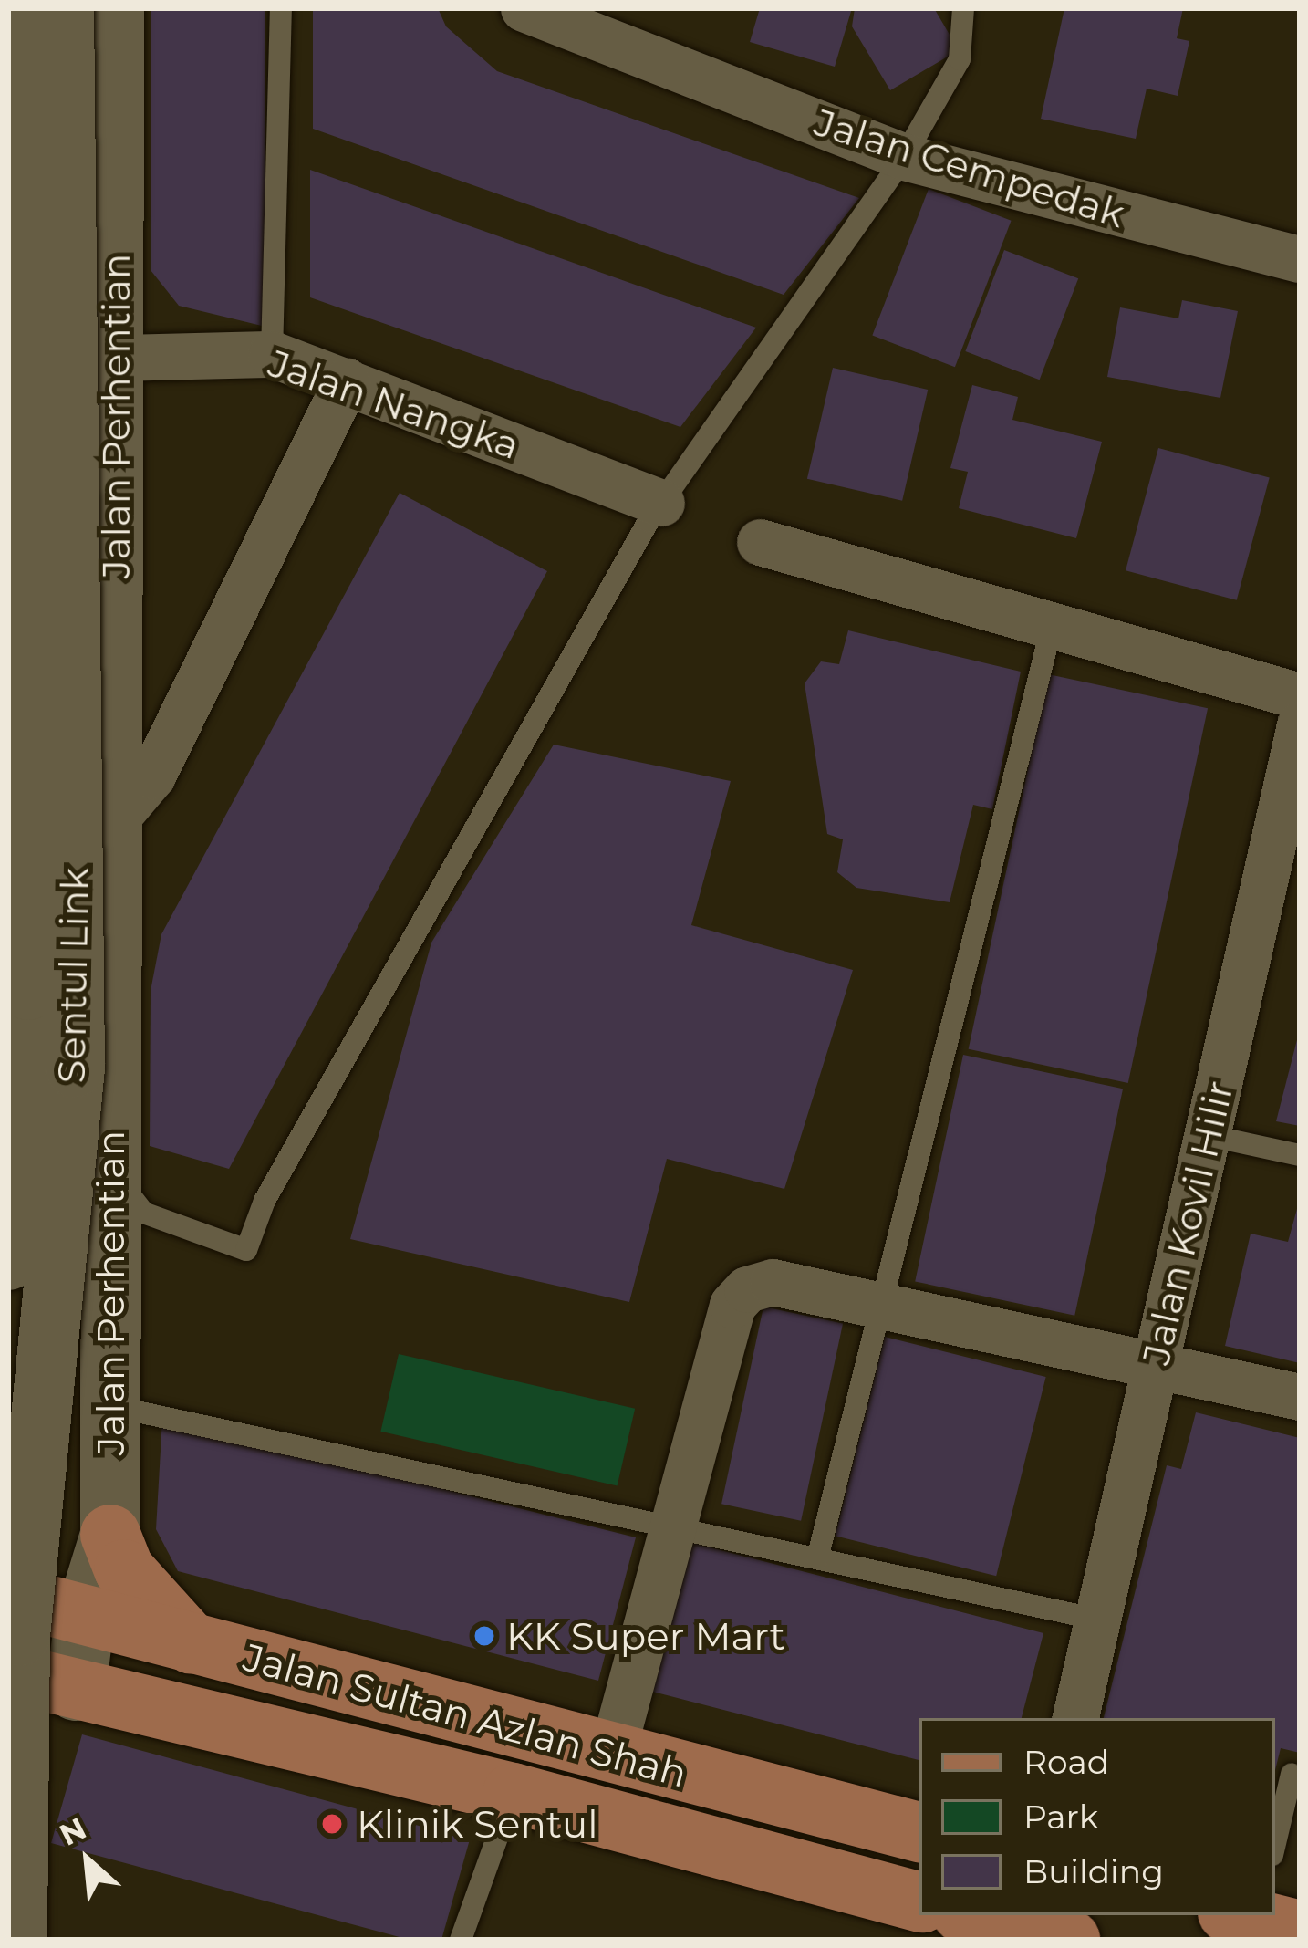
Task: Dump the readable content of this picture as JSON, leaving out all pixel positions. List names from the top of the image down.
{
  "streets": {
    "main road": ["Jalan Perhentian", "Sentul Link", "Jalan Sultan Azlan Shah"],
    "street": ["Jalan Cempedak", "Jalan Nangka", "Jalan Kovil Hilir"]
  },
  "crossings": [
    ["Jalan Nangka", "Jalan Perhentian"],
    ["Jalan Perhentian", "Jalan Sultan Azlan Shah"]
  ],
  "places": ["KK Super Mart", "Klinik Sentul"],
  "legend": ["Road", "Park", "Building"],
  "north": "top left"
}
